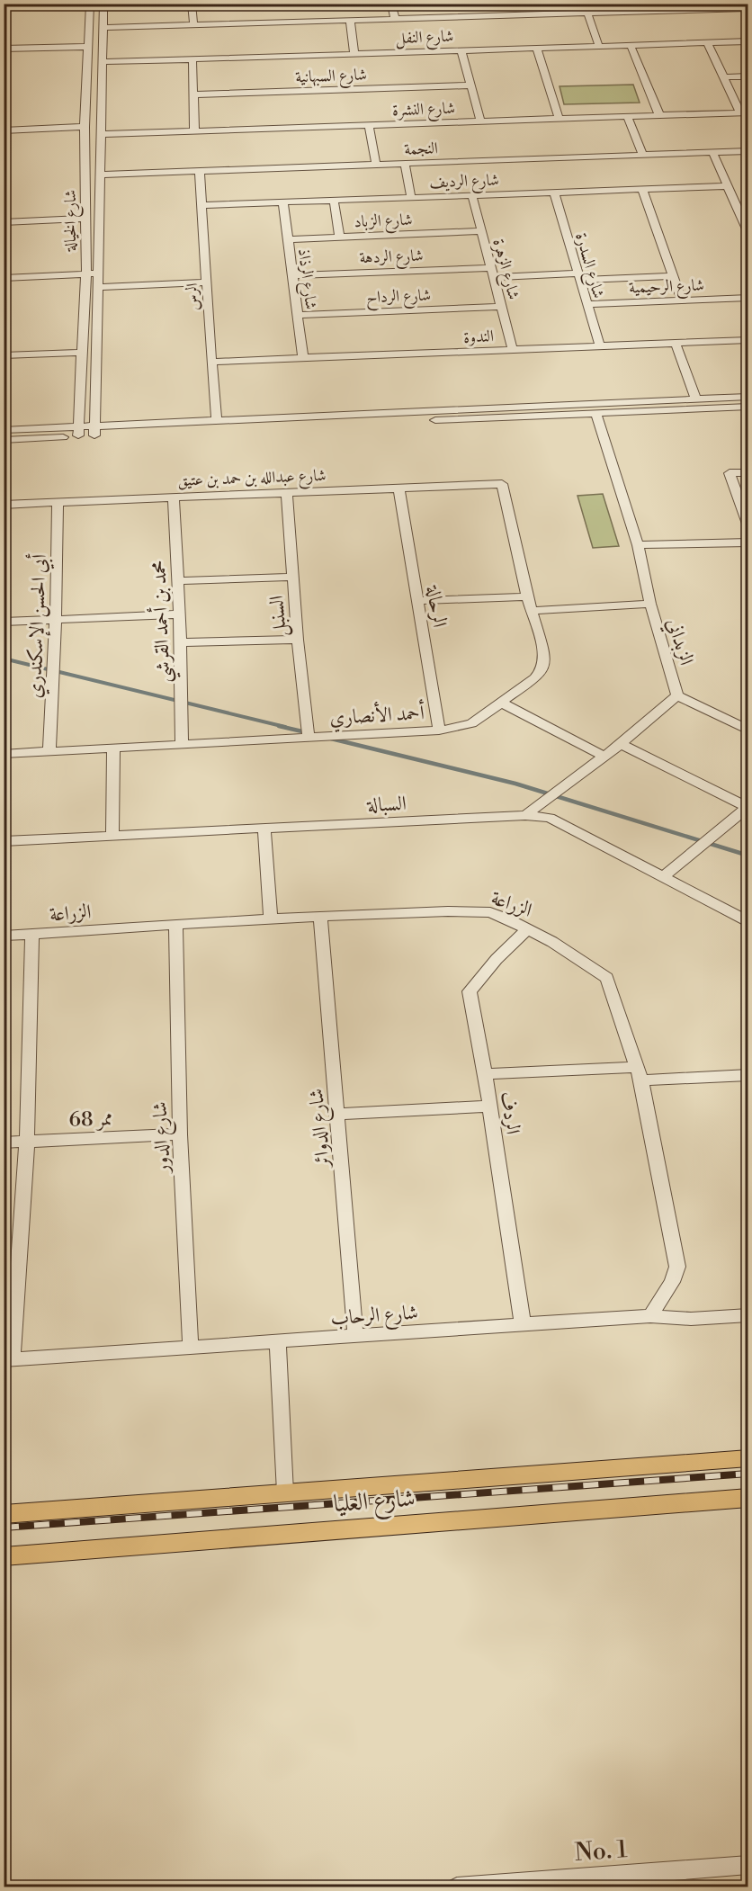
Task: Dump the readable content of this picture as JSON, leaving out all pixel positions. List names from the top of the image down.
{
  "streets": {
    "main road": ["شارع العليا"],
    "street": [
      "شارع النفل",
      "شارع السبهانية",
      "شارع النشرة",
      "النجمة",
      "شارع الرديف",
      "شارع الخيالة",
      "شارع الزباد",
      "شارع الردهة",
      "شارع السدرة",
      "شارع الزهرة",
      "شارع الرذاذ",
      "شارع الرحيمية",
      "شارع الرداح",
      "الرس",
      "الندوة",
      "شارع عبدالله بن حمد بن عتيق",
      "الرحالة",
      "السنبل",
      "محمد بن أحمد القرشي",
      "أبي الحسن الإسكندري",
      "الزبداني",
      "أحمد الأنصاري",
      "السبالة",
      "الزراعة",
      "الردف",
      "ممر 68",
      "شارع الدوائر",
      "شارع الدور",
      "شارع الرحاب",
      "No. 1"
    ]
  },
  "crossings": [
    ["شارع النفل", "شارع الخيالة"],
    ["شارع النشرة", "شارع الخيالة"],
    ["النجمة", "شارع الخيالة"],
    ["النجمة", "الرس"],
    ["شارع الرديف", "شارع السدرة"],
    ["شارع الرديف", "شارع الزهرة"],
    ["شارع الرديف", "شارع الرذاذ"],
    ["شارع الرديف", "الرس"],
    ["شارع الزباد", "شارع الزهرة"],
    ["شارع الزباد", "شارع الرذاذ"],
    ["شارع الردهة", "شارع السدرة"],
    ["شارع الردهة", "شارع الزهرة"],
    ["شارع الردهة", "شارع الرذاذ"],
    ["شارع السدرة", "شارع الرحيمية"],
    ["شارع السدرة", "الندوة"],
    ["شارع الزهرة", "شارع الرداح"],
    ["شارع الزهرة", "الندوة"],
    ["شارع الرذاذ", "شارع الرداح"],
    ["شارع الرذاذ", "الندوة"],
    ["الرس", "الندوة"],
    ["شارع عبدالله بن حمد بن عتيق", "الرحالة"],
    ["شارع عبدالله بن حمد بن عتيق", "السنبل"],
    ["شارع عبدالله بن حمد بن عتيق", "محمد بن أحمد القرشي"],
    ["شارع عبدالله بن حمد بن عتيق", "أبي الحسن الإسكندري"],
    ["شارع عبدالله بن حمد بن عتيق", "أحمد الأنصاري"],
    ["الرحالة", "أحمد الأنصاري"],
    ["السنبل", "أحمد الأنصاري"],
    ["محمد بن أحمد القرشي", "أحمد الأنصاري"],
    ["أبي الحسن الإسكندري", "أحمد الأنصاري"],
    ["الزبداني", "السبالة"],
    ["الزراعة", "الردف"],
    ["الزراعة", "شارع الدوائر"],
    ["الزراعة", "شارع الدور"],
    ["الزراعة", "شارع الرحاب"],
    ["الردف", "شارع الرحاب"],
    ["ممر 68", "شارع الدور"],
    ["شارع الدوائر", "شارع الرحاب"],
    ["شارع الدور", "شارع الرحاب"]
  ]
}
